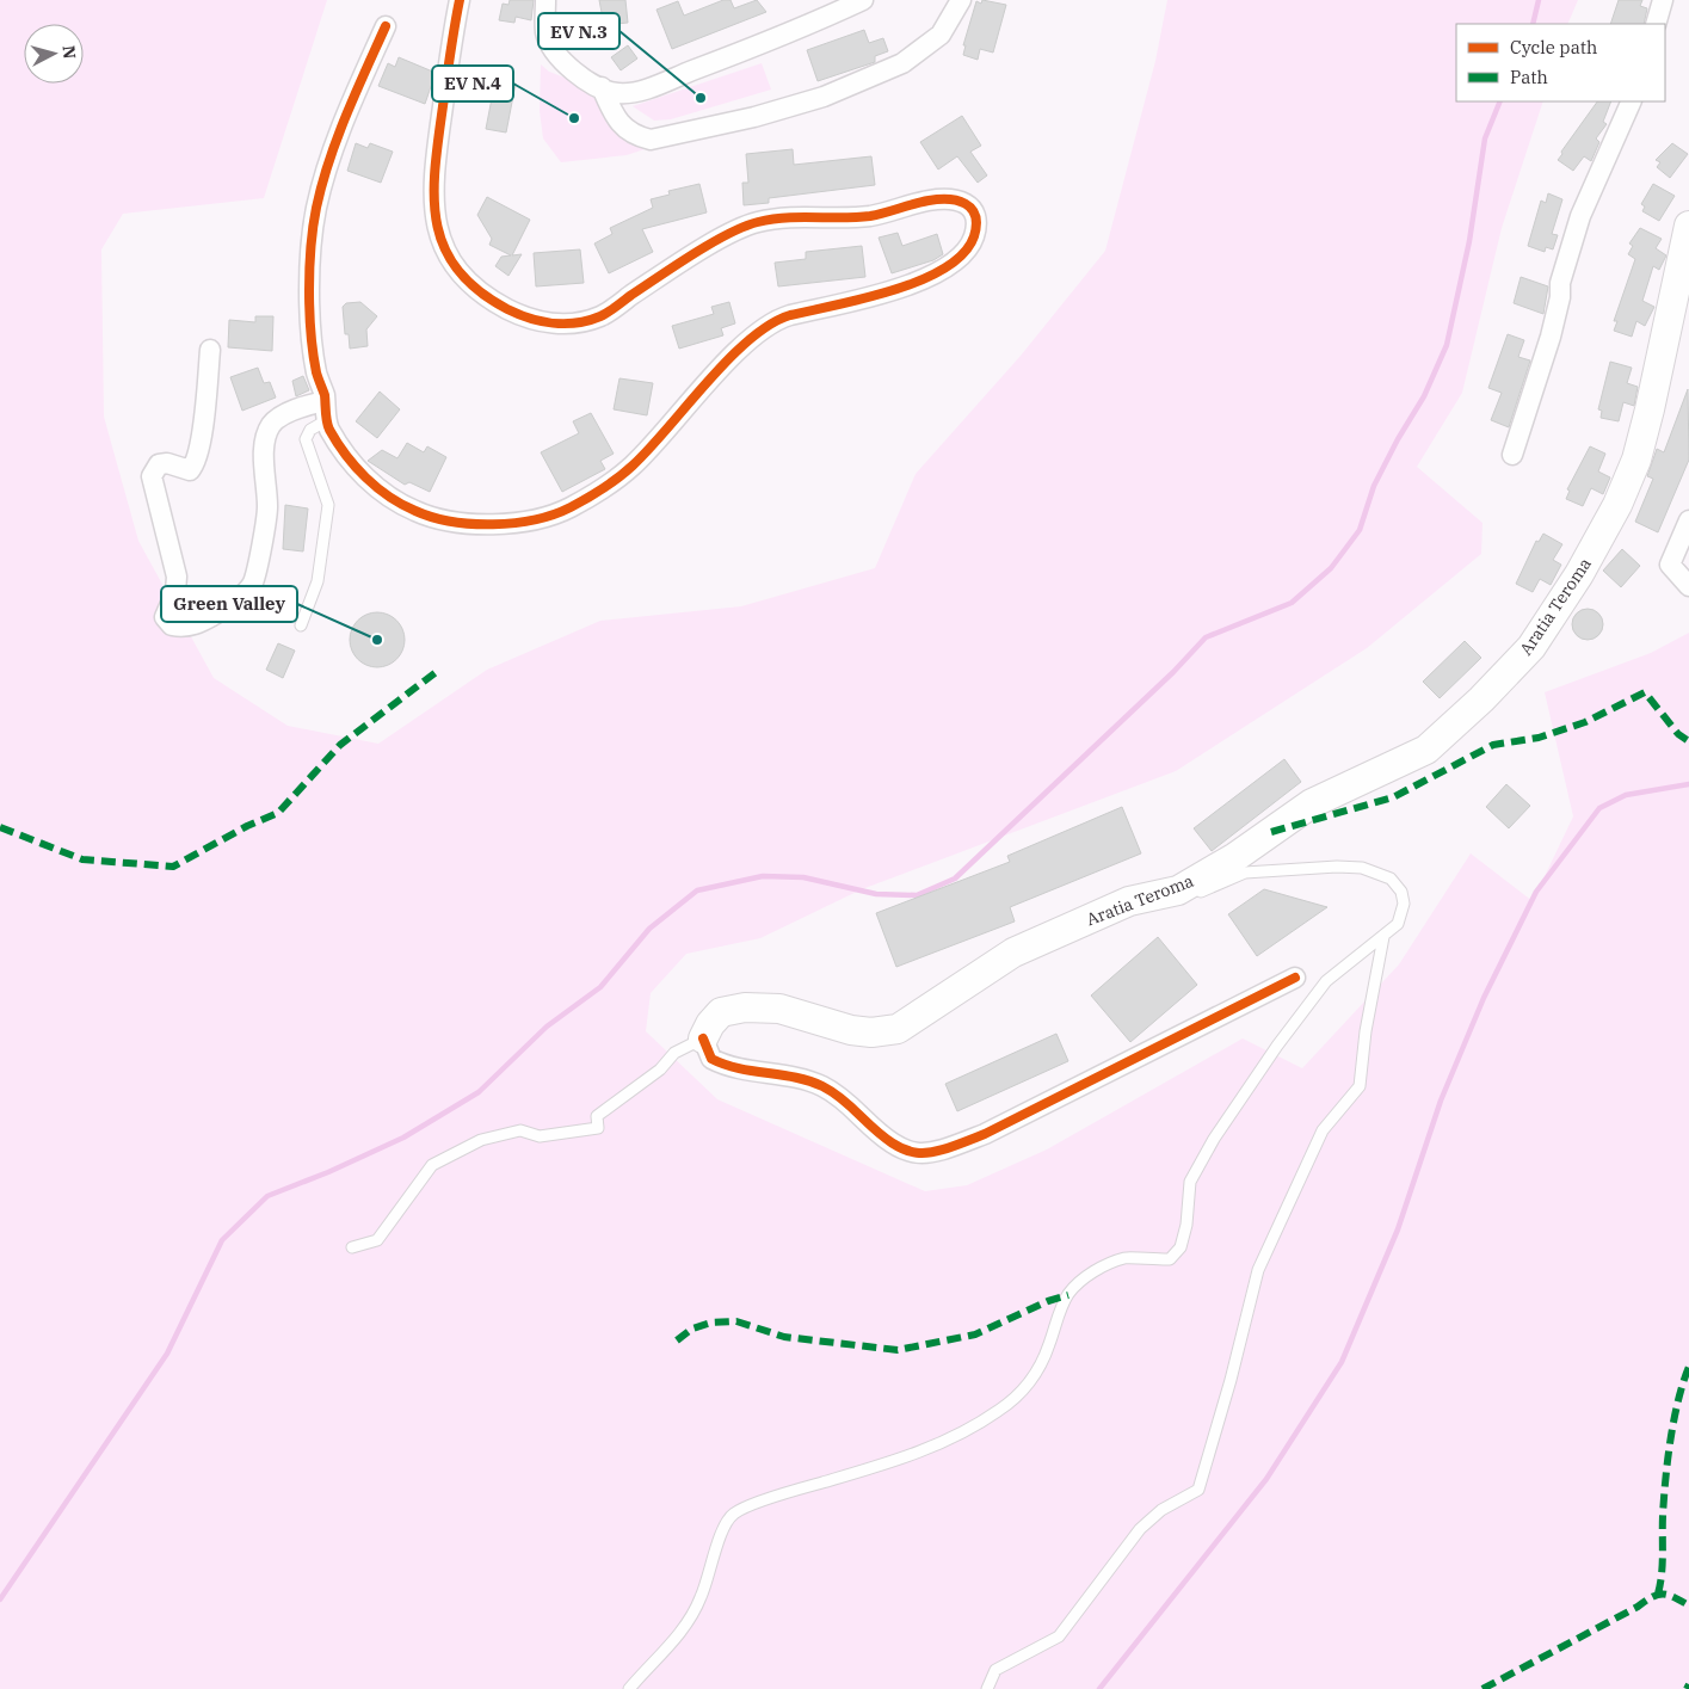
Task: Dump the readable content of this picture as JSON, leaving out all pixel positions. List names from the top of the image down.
{
  "streets": {
    "main road": ["Aratia Teroma"]
  },
  "places": ["EV N.3", "EV N.4", "Green Valley"],
  "legend": ["Cycle path", "Path"],
  "north": "right"
}
